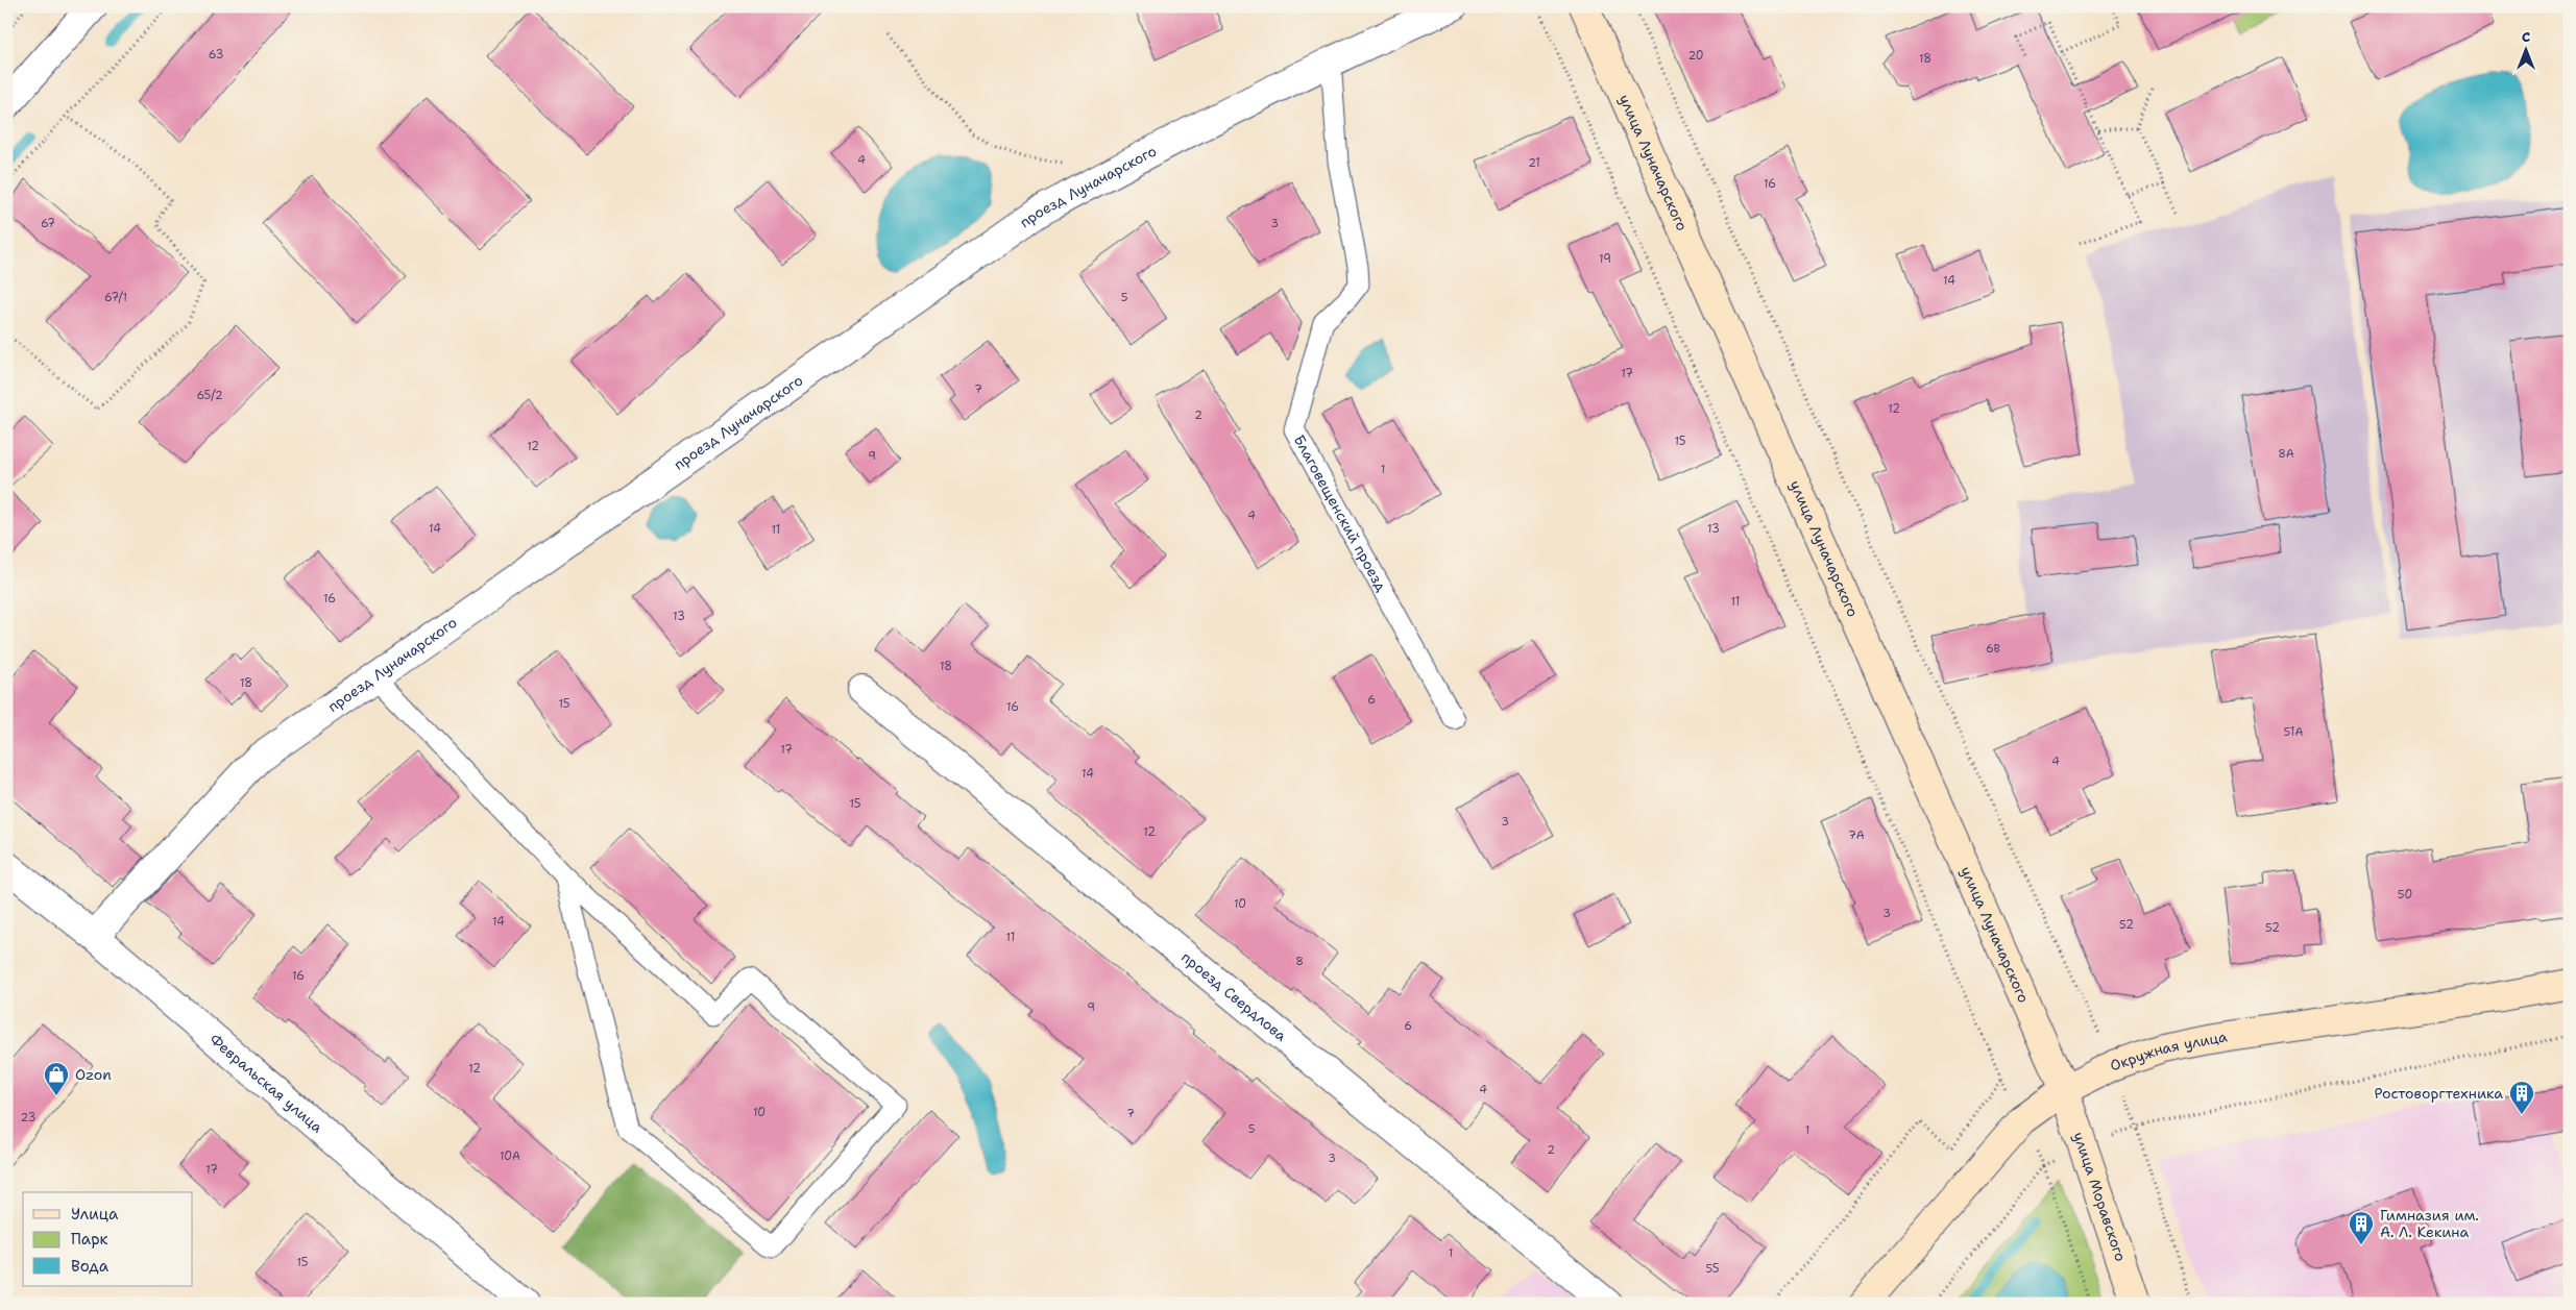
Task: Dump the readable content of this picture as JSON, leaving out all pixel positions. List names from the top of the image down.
{
  "streets": {
    "street": [
      "улица Луначарского",
      "проезд Луначарского",
      "проезд Свердлова",
      "Окружная улица",
      "Февральская улица",
      "улица Моравского"
    ],
    "lane": ["Благовещенский проезд"]
  },
  "crossings": [
    ["улица Луначарского", "Окружная улица"],
    ["улица Луначарского", "улица Моравского"],
    ["проезд Луначарского", "Благовещенский проезд"],
    ["проезд Луначарского", "Февральская улица"],
    ["Окружная улица", "улица Моравского"]
  ],
  "places": {
    "shop": ["Ozon"],
    "building": ["Ростоворгтехника", "Гимназия им. А. Л. Кекина"]
  },
  "house_numbers": [
    "63",
    "20",
    "18",
    "4",
    "21",
    "16",
    "67",
    "3",
    "19",
    "14",
    "67/1",
    "5",
    "17",
    "7",
    "65/2",
    "12",
    "2",
    "15",
    "12",
    "8А",
    "9",
    "1",
    "4",
    "14",
    "13",
    "11",
    "16",
    "11",
    "13",
    "6В",
    "18",
    "18",
    "6",
    "15",
    "16",
    "51А",
    "17",
    "4",
    "14",
    "15",
    "3",
    "12",
    "7А",
    "50",
    "10",
    "3",
    "14",
    "52",
    "52",
    "11",
    "8",
    "16",
    "9",
    "6",
    "12",
    "4",
    "10",
    "7",
    "23",
    "5",
    "1",
    "2",
    "10А",
    "3",
    "17",
    "1",
    "15",
    "55"
  ],
  "legend": ["Улица", "Парк", "Вода"],
  "north": "top"
}
